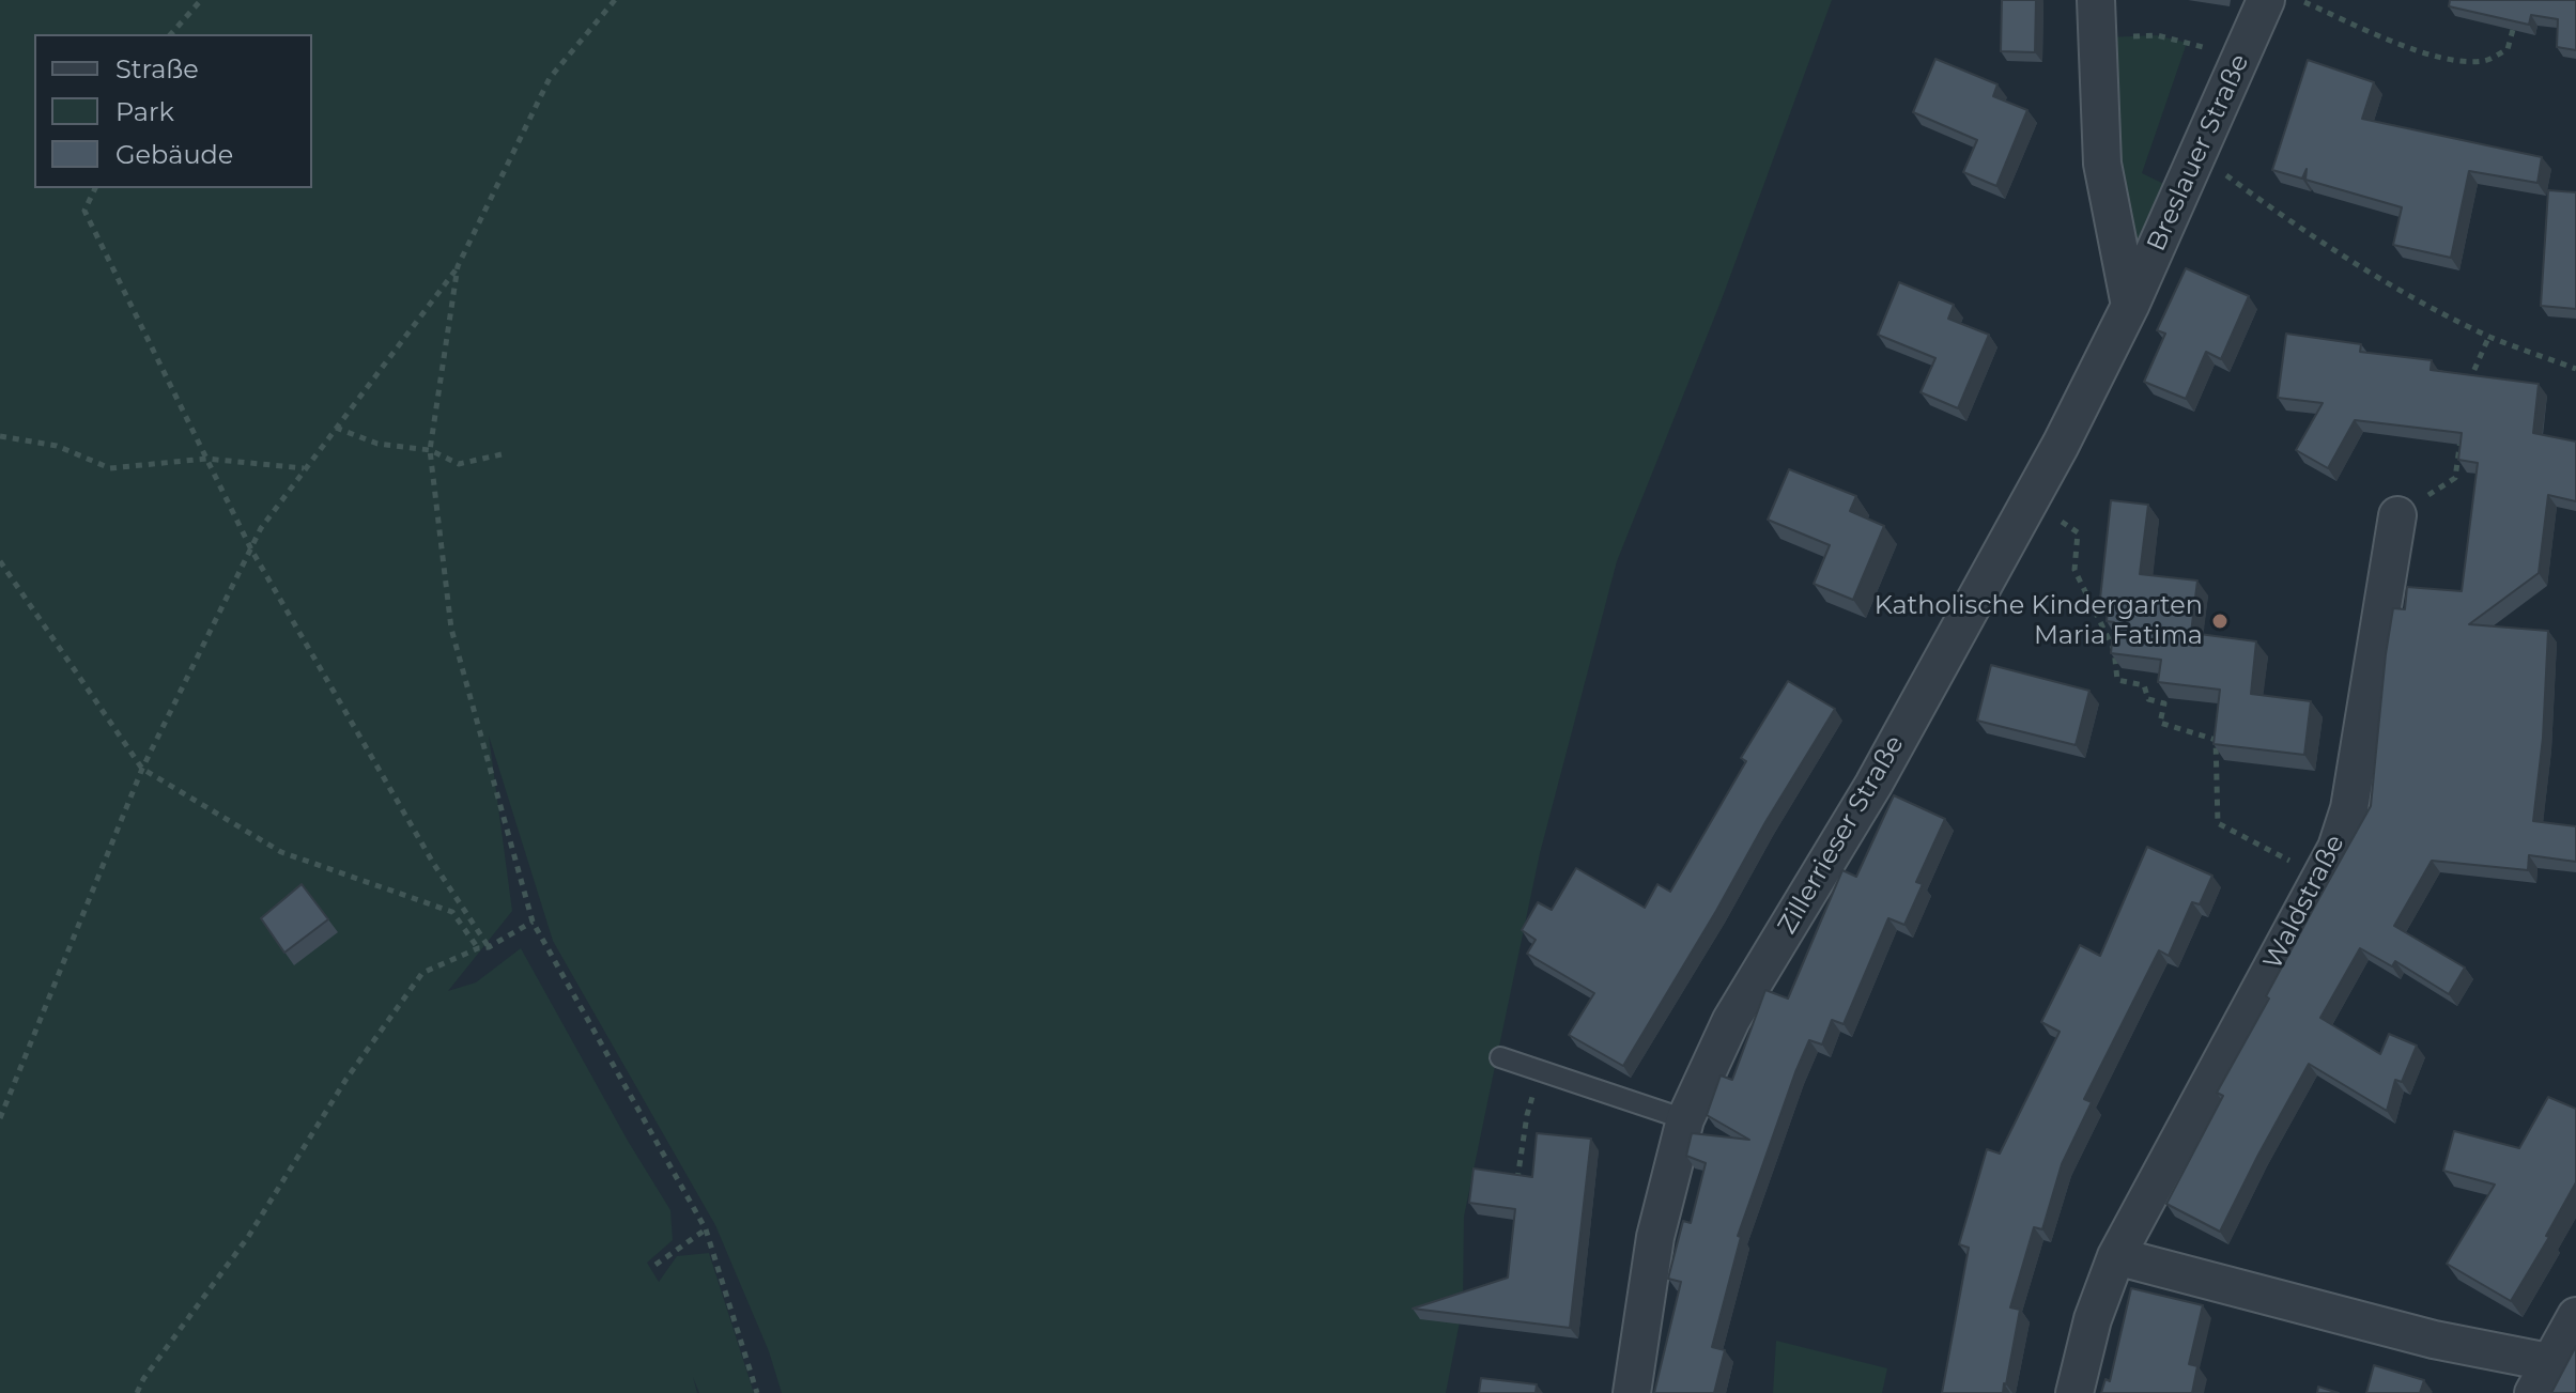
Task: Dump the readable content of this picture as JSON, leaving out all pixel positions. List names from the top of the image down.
{
  "streets": {
    "street": ["Breslauer Straße", "Zillerrieser Straße", "Waldstraße"]
  },
  "crossings": [
    ["Breslauer Straße", "Zillerrieser Straße"]
  ],
  "places": ["Katholische Kindergarten Maria Fatima"],
  "legend": ["Straße", "Park", "Gebäude"]
}
